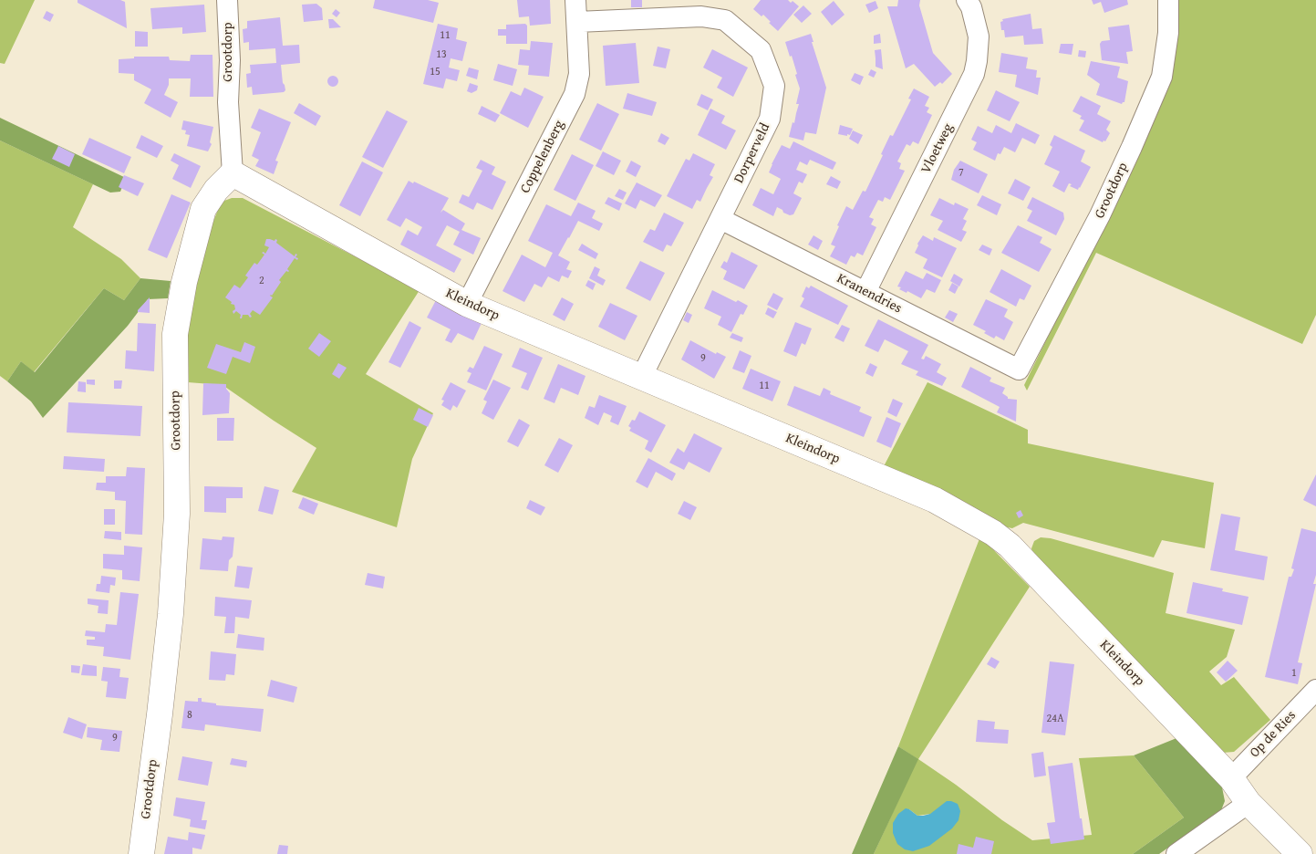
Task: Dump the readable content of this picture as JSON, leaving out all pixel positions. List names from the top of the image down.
{
  "streets": {
    "street": [
      "Grootdorp",
      "Vloetweg",
      "Dorperveld",
      "Coppelenberg",
      "Kranendries",
      "Kleindorp",
      "Op de Ries"
    ]
  },
  "crossings": [
    ["Grootdorp", "Kranendries"],
    ["Grootdorp", "Kleindorp"],
    ["Vloetweg", "Kranendries"],
    ["Dorperveld", "Coppelenberg"],
    ["Dorperveld", "Kranendries"],
    ["Dorperveld", "Kleindorp"],
    ["Coppelenberg", "Kleindorp"],
    ["Kleindorp", "Op de Ries"]
  ],
  "house_numbers": [
    "11",
    "13",
    "15",
    "7",
    "2",
    "9",
    "11",
    "1",
    "8",
    "24A",
    "9"
  ]
}
